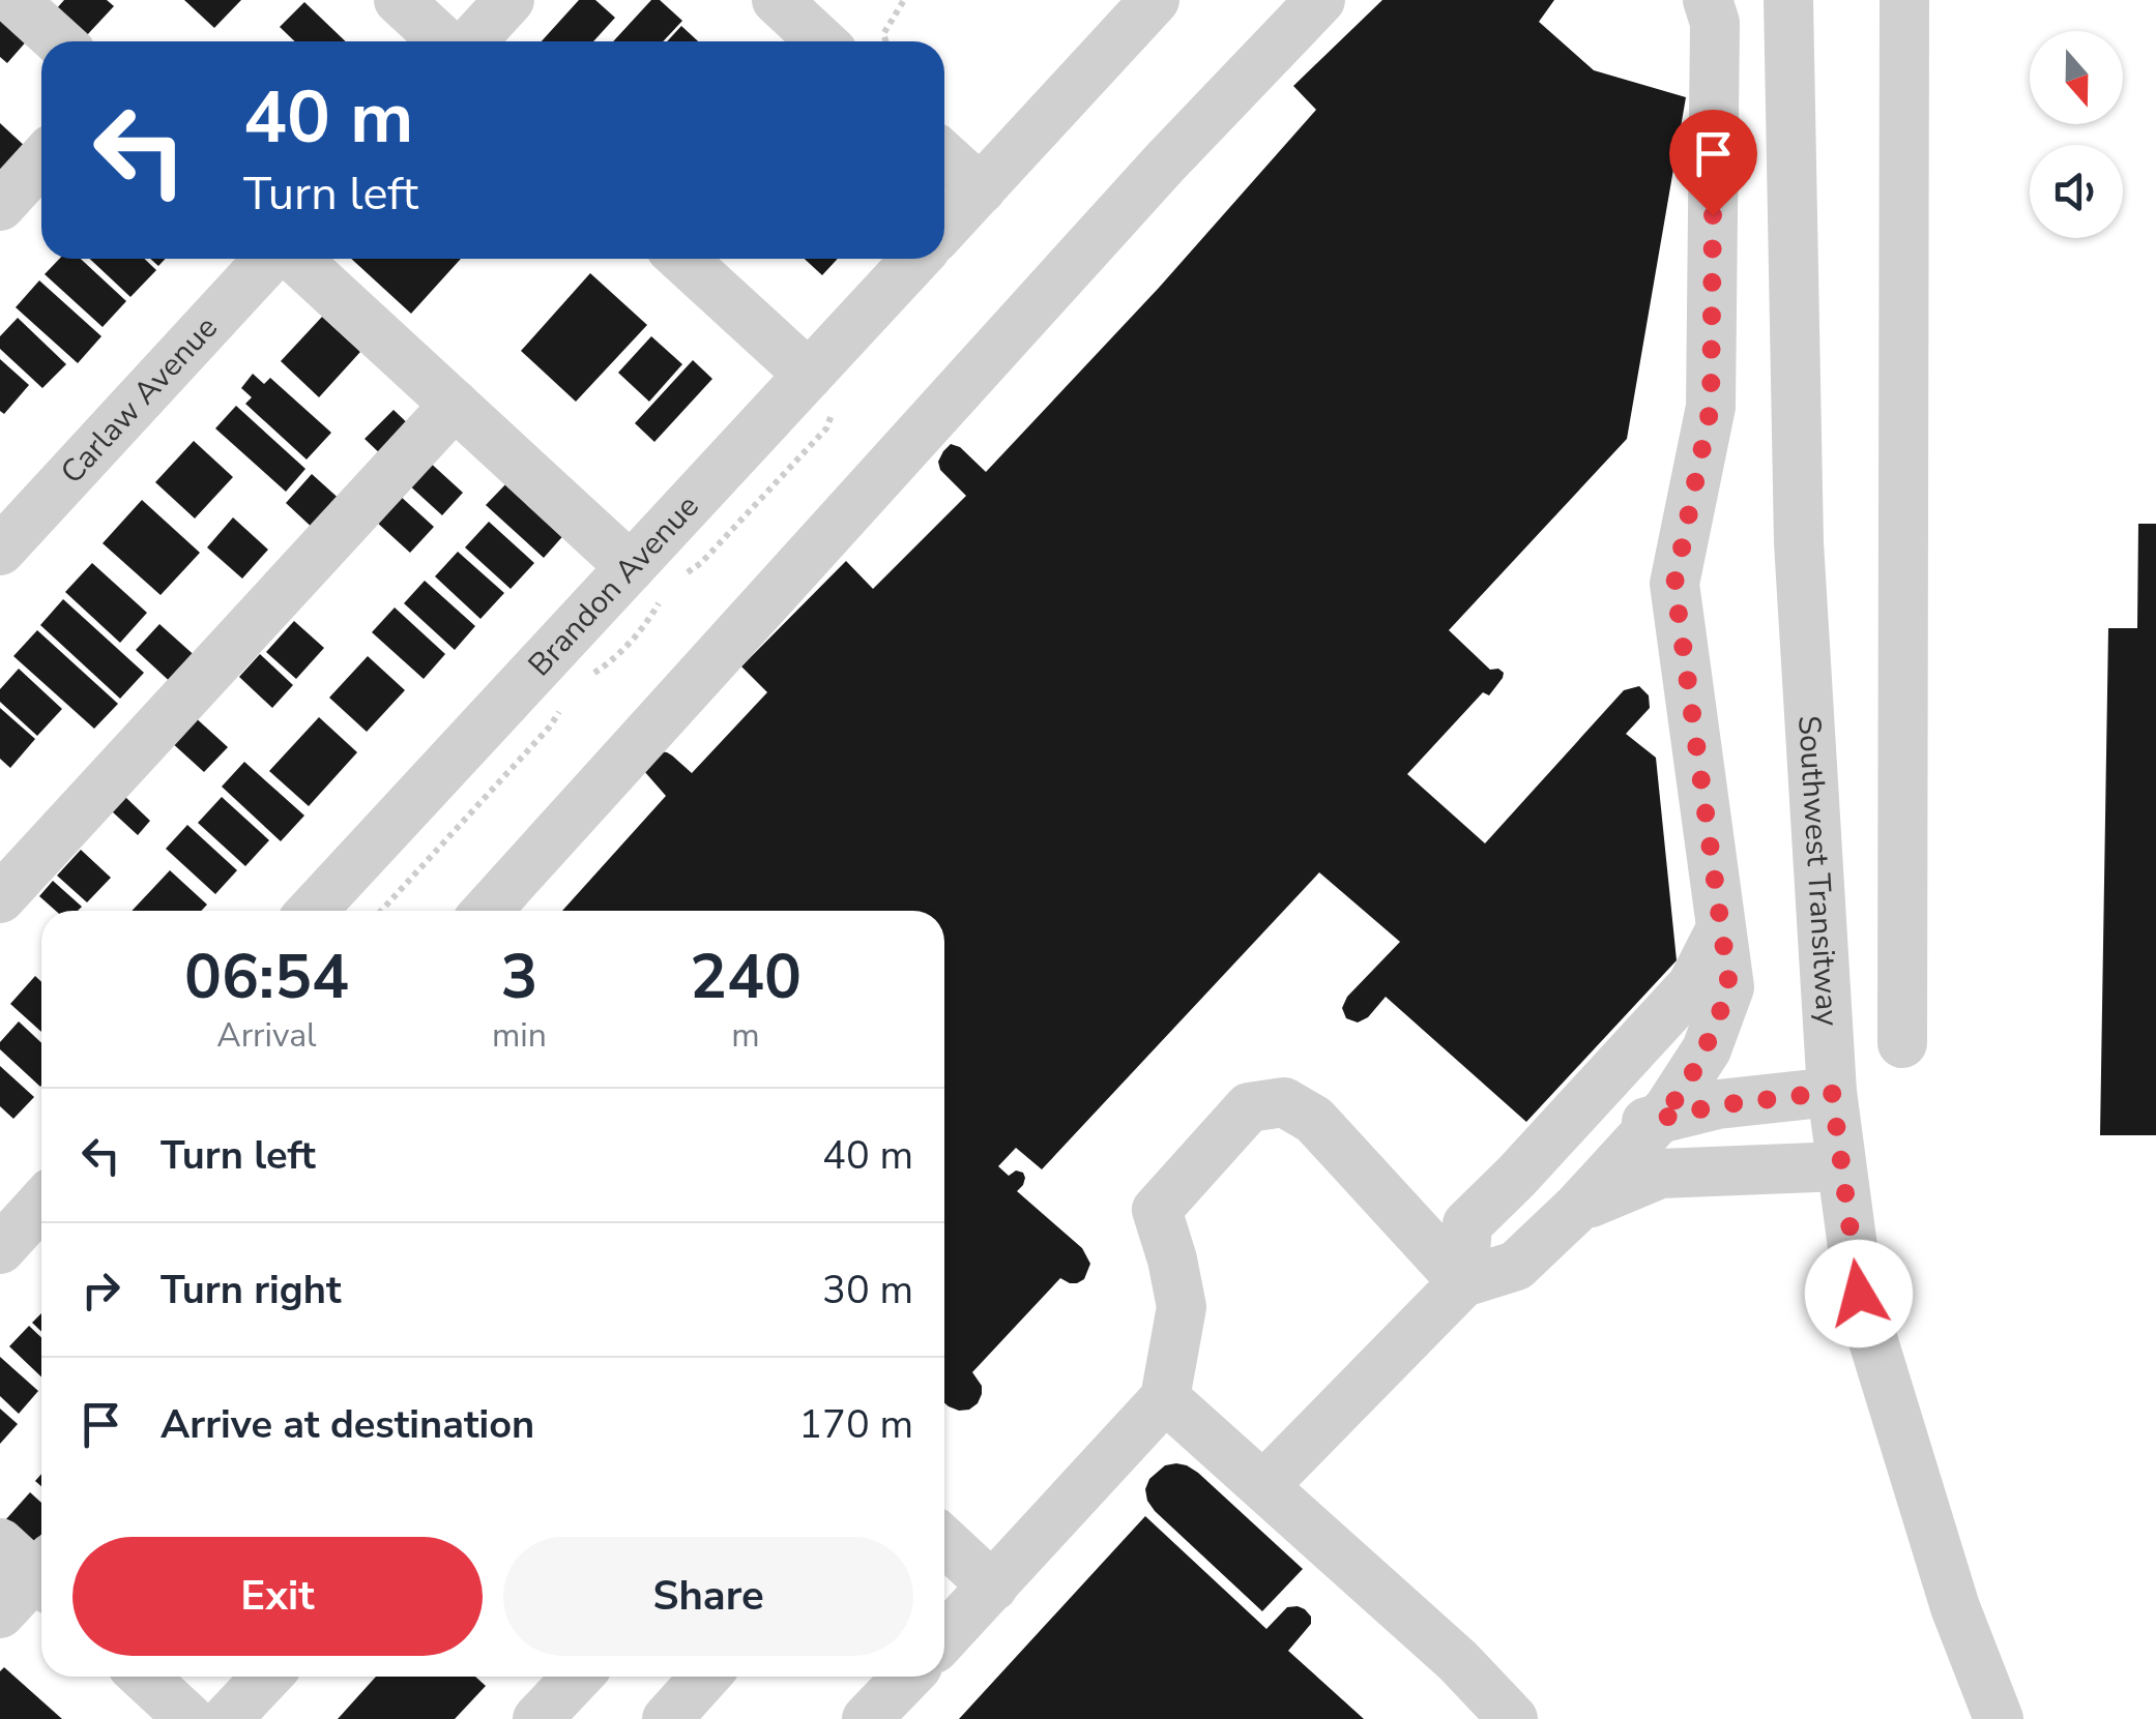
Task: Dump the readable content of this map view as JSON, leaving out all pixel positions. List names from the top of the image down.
{
  "streets": {
    "street": ["Carlaw Avenue", "Brandon Avenue", "Southwest Transitway"]
  },
  "north": "bottom",
  "page": {
    "turn": ["40 m", "Turn left"],
    "eta": [
      "06:54",
      "Arrival",
      "3",
      "min",
      "240",
      "m"
    ],
    "list": [
      {
        "name": "Turn left",
        "value": "40 m"
      },
      {
        "name": "Turn right",
        "value": "30 m"
      },
      {
        "name": "Arrive at destination",
        "value": "170 m"
      }
    ],
    "buttons": ["Exit", "Share"]
  }
}
